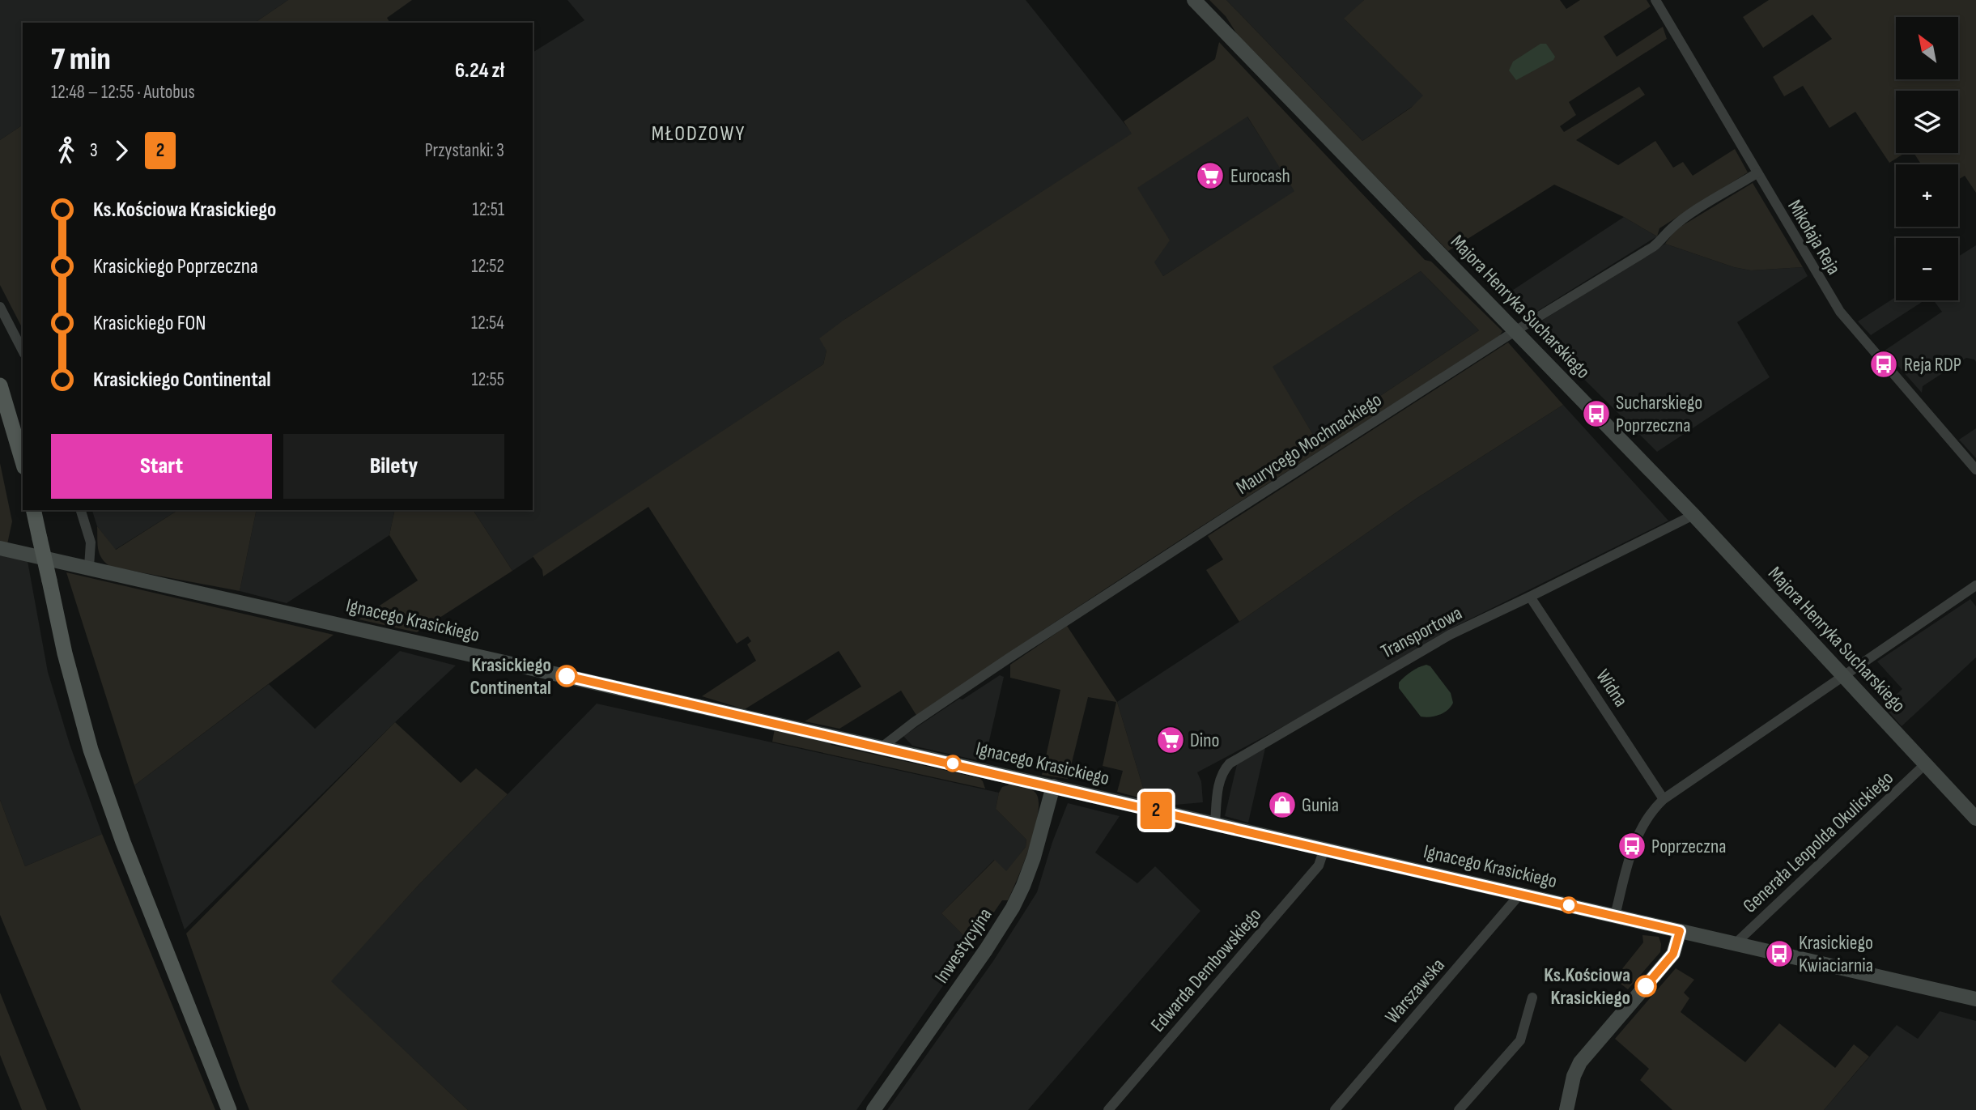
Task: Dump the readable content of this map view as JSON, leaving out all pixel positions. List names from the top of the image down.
{
  "streets": {
    "street": [
      "Mikołaja Reja",
      "Majora Henryka Sucharskiego",
      "Maurycego Mochnackiego",
      "Ignacego Krasickiego",
      "Transportowa",
      "Widna",
      "Generała Leopolda Okulickiego",
      "Inwestycyjna",
      "Edwarda Dembowskiego",
      "Warszawska"
    ]
  },
  "crossings": [
    ["Mikołaja Reja", "Maurycego Mochnackiego"],
    ["Majora Henryka Sucharskiego", "Maurycego Mochnackiego"],
    ["Majora Henryka Sucharskiego", "Transportowa"],
    ["Majora Henryka Sucharskiego", "Generała Leopolda Okulickiego"],
    ["Maurycego Mochnackiego", "Ignacego Krasickiego"],
    ["Ignacego Krasickiego", "Transportowa"],
    ["Ignacego Krasickiego", "Generała Leopolda Okulickiego"],
    ["Ignacego Krasickiego", "Inwestycyjna"],
    ["Ignacego Krasickiego", "Edwarda Dembowskiego"],
    ["Ignacego Krasickiego", "Warszawska"],
    ["Transportowa", "Widna"]
  ],
  "districts": ["MŁODZOWY"],
  "places": {
    "supermarket": ["Eurocash", "Dino"],
    "bus stop": [
      "Reja RDP",
      "Sucharskiego Poprzeczna",
      "Poprzeczna",
      "Krasickiego Kwiaciarnia"
    ],
    "other": ["Krasickiego Continental", "Ks.Kościowa Krasickiego"],
    "shop": ["Gunia"]
  },
  "lines": ["bus line 2"],
  "north": "top left",
  "page": {
    "on_map": "2",
    "map_buttons": ["+", "−"],
    "heading": ["7 min", "12:48 – 12:55 · Autobus", "6.24 zł"],
    "legs": ["3", "2", "Przystanki: 3"],
    "list": [
      {
        "name": "Ks.Kościowa Krasickiego",
        "value": "12:51"
      },
      {
        "name": "Krasickiego Poprzeczna",
        "value": "12:52"
      },
      {
        "name": "Krasickiego FON",
        "value": "12:54"
      },
      {
        "name": "Krasickiego Continental",
        "value": "12:55"
      }
    ],
    "buttons": ["Start", "Bilety"]
  }
}
